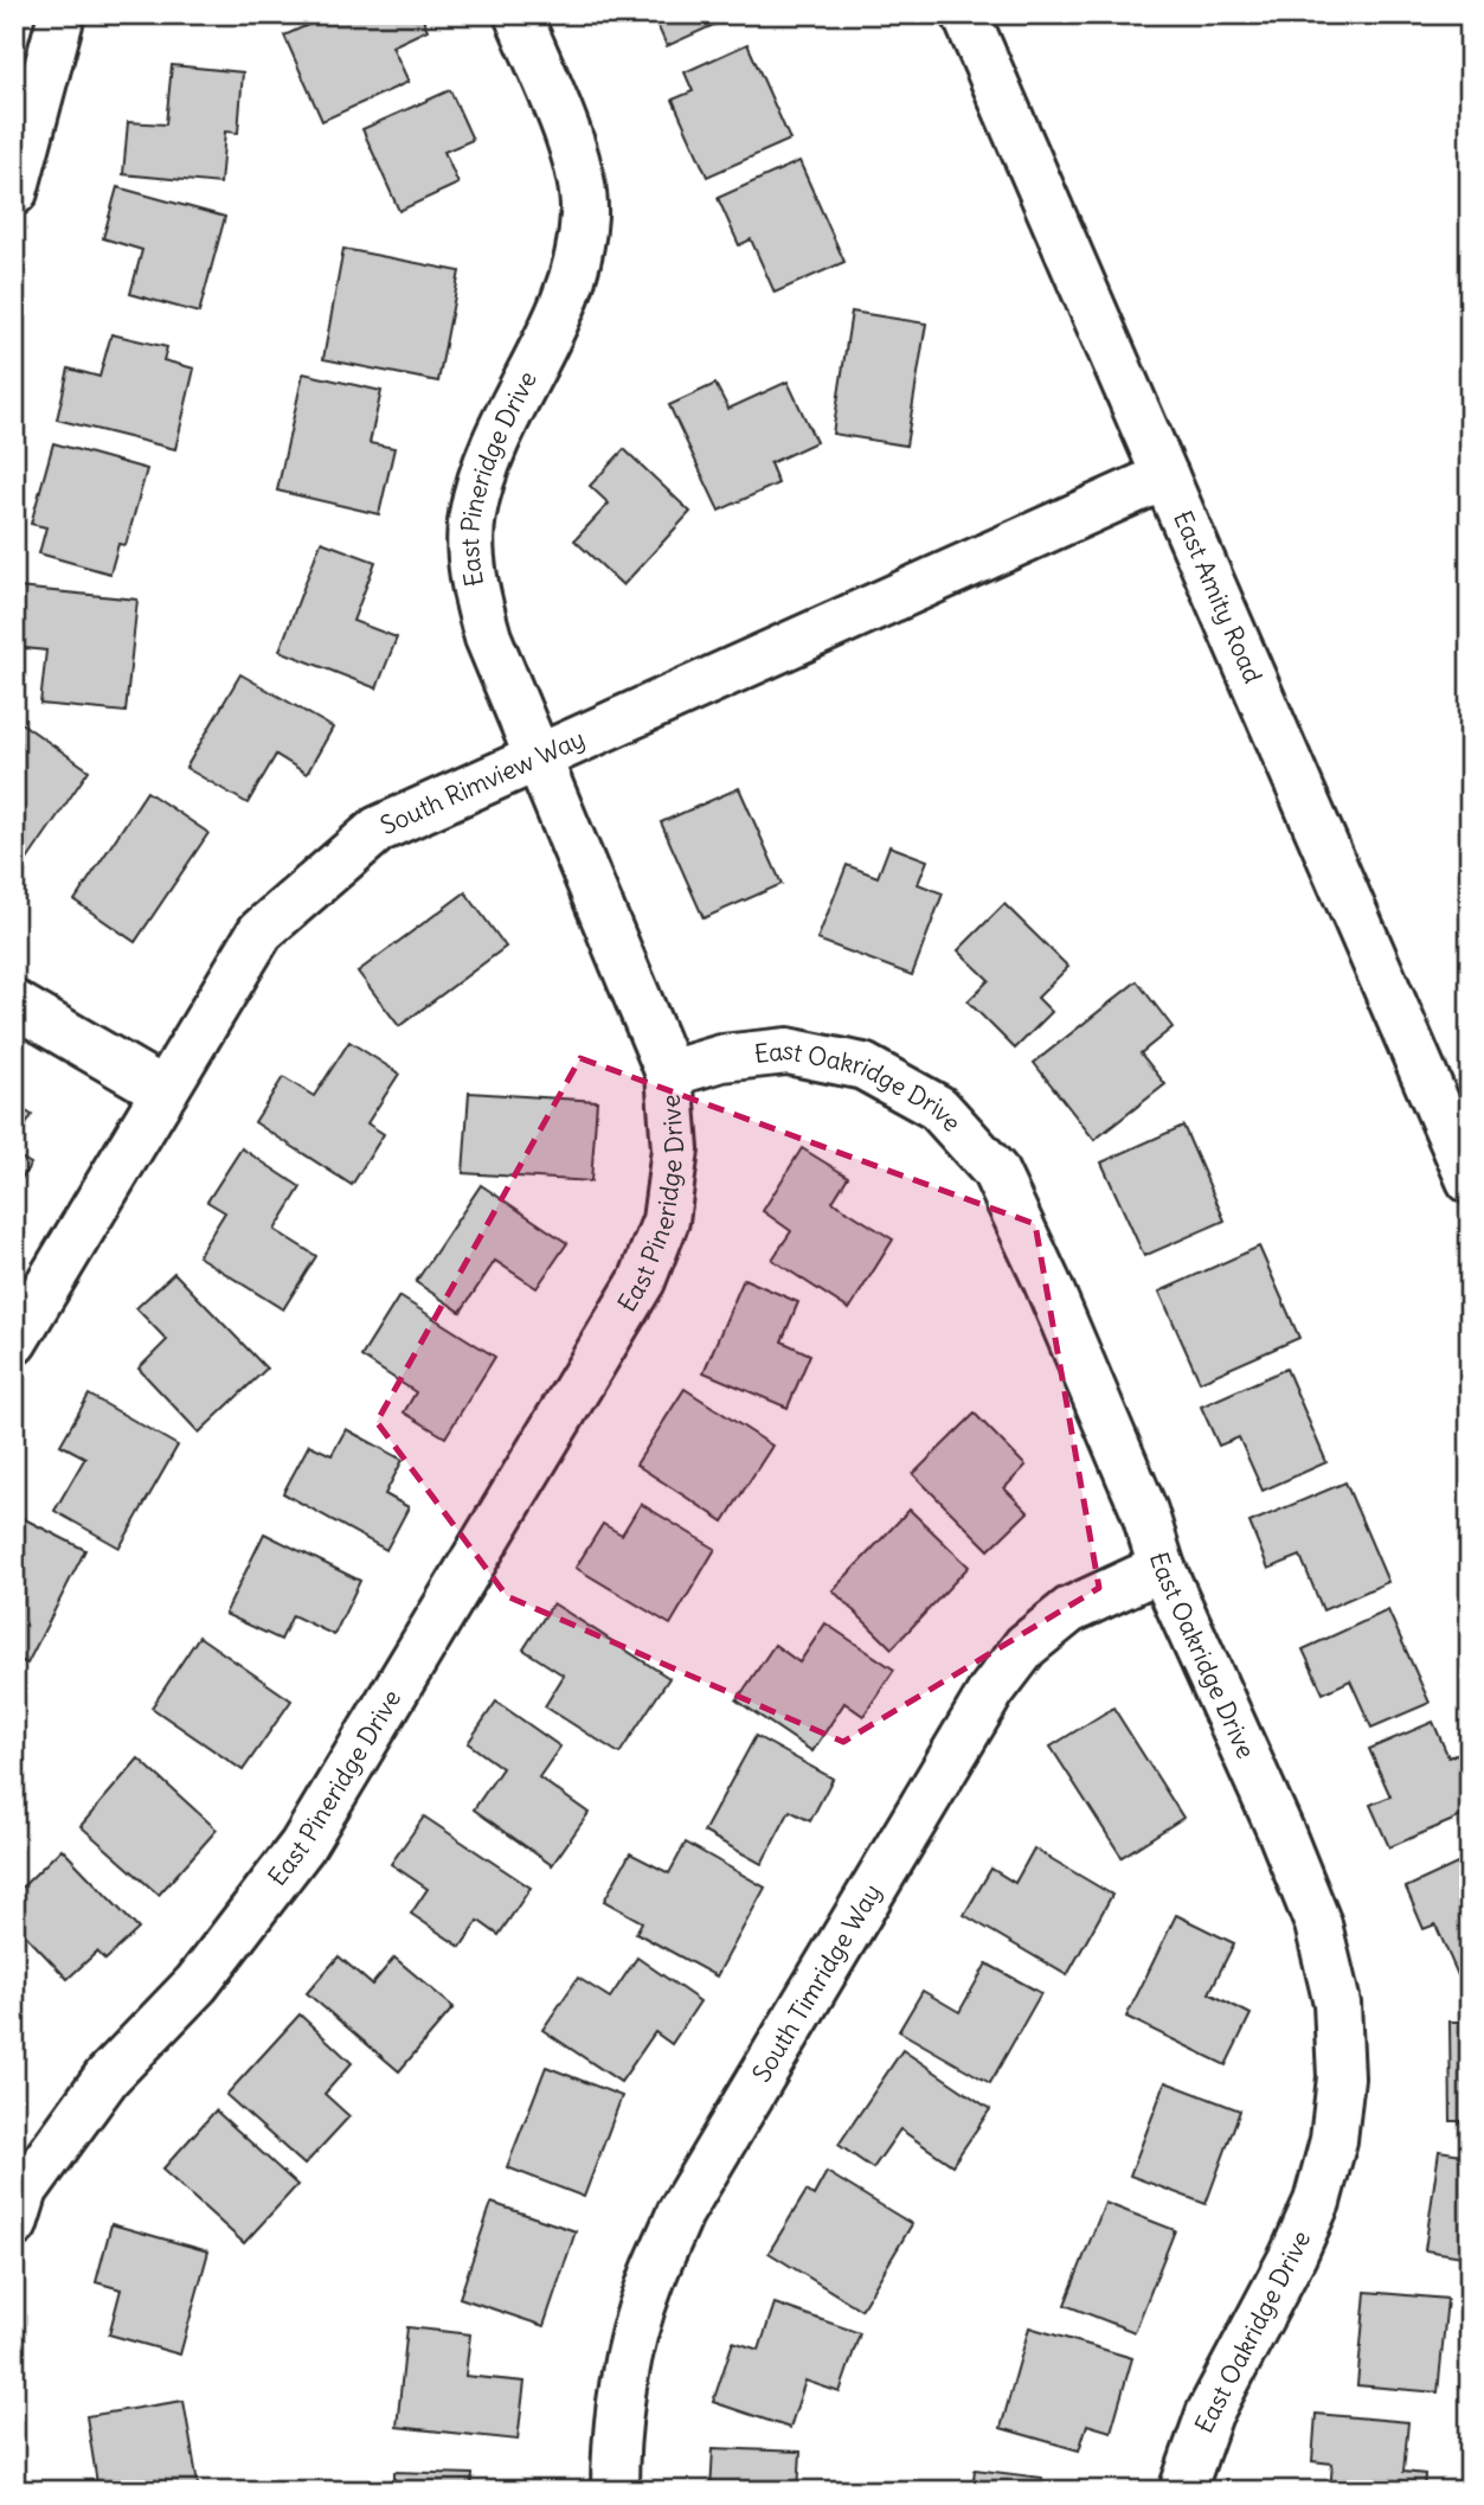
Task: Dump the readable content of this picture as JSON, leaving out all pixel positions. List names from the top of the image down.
{
  "streets": {
    "street": [
      "East Pineridge Drive",
      "East Amity Road",
      "South Rimview Way",
      "East Oakridge Drive",
      "South Timridge Way"
    ]
  },
  "crossings": [
    ["East Pineridge Drive", "South Rimview Way"],
    ["East Pineridge Drive", "East Oakridge Drive"],
    ["East Amity Road", "South Rimview Way"],
    ["East Oakridge Drive", "South Timridge Way"]
  ]
}
